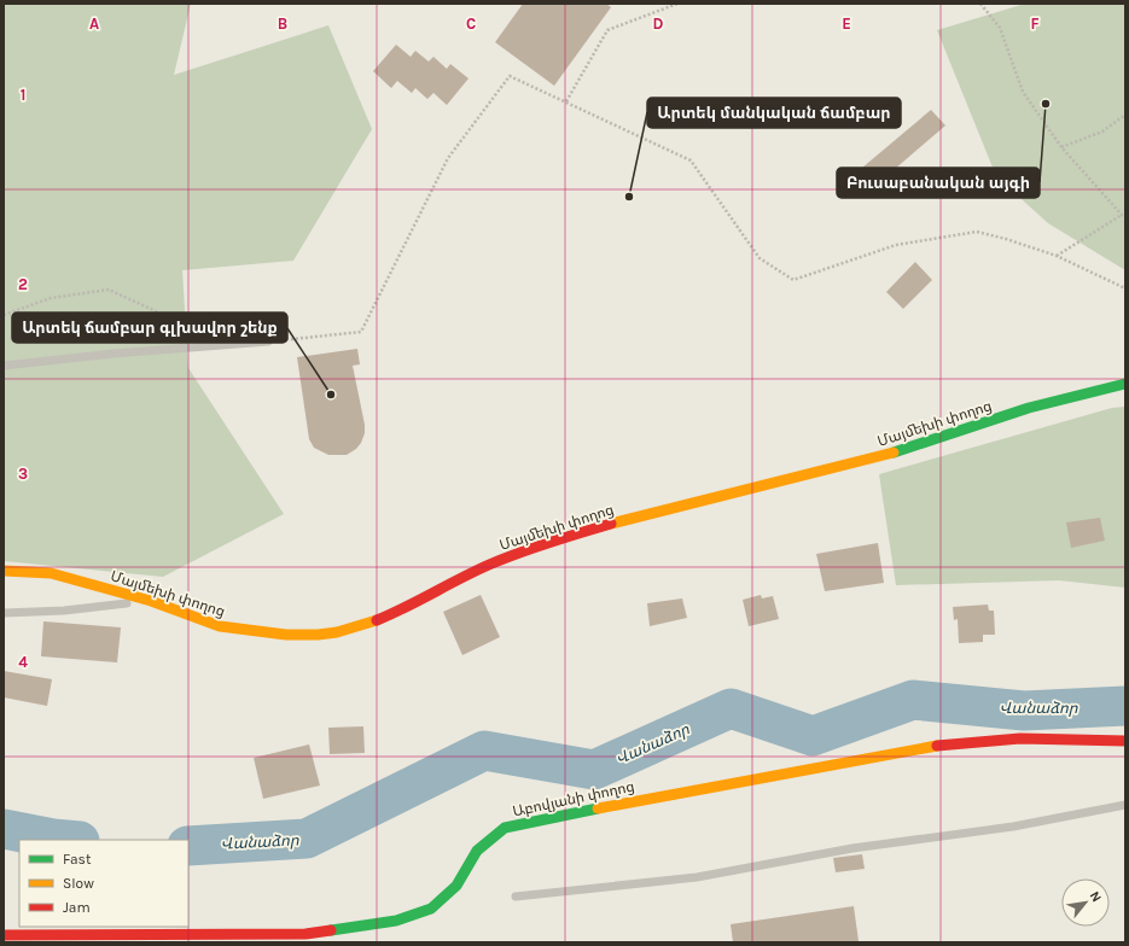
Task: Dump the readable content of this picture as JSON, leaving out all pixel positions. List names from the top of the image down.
{
  "streets": {
    "street": ["Մայմեխի փողոց", "Աբովյանի փողոց"]
  },
  "water": ["Վանաձոր"],
  "places": ["Բուսաբանական այգի", "Արտեկ մանկական ճամբար", "Արտեկ ճամբար գլխավոր շենք"],
  "legend": ["Fast", "Slow", "Jam"],
  "north": "top right",
  "grid": {
    "columns": [
      "A",
      "B",
      "C",
      "D",
      "E",
      "F"
    ],
    "rows": [
      "1",
      "2",
      "3",
      "4"
    ]
  }
}
